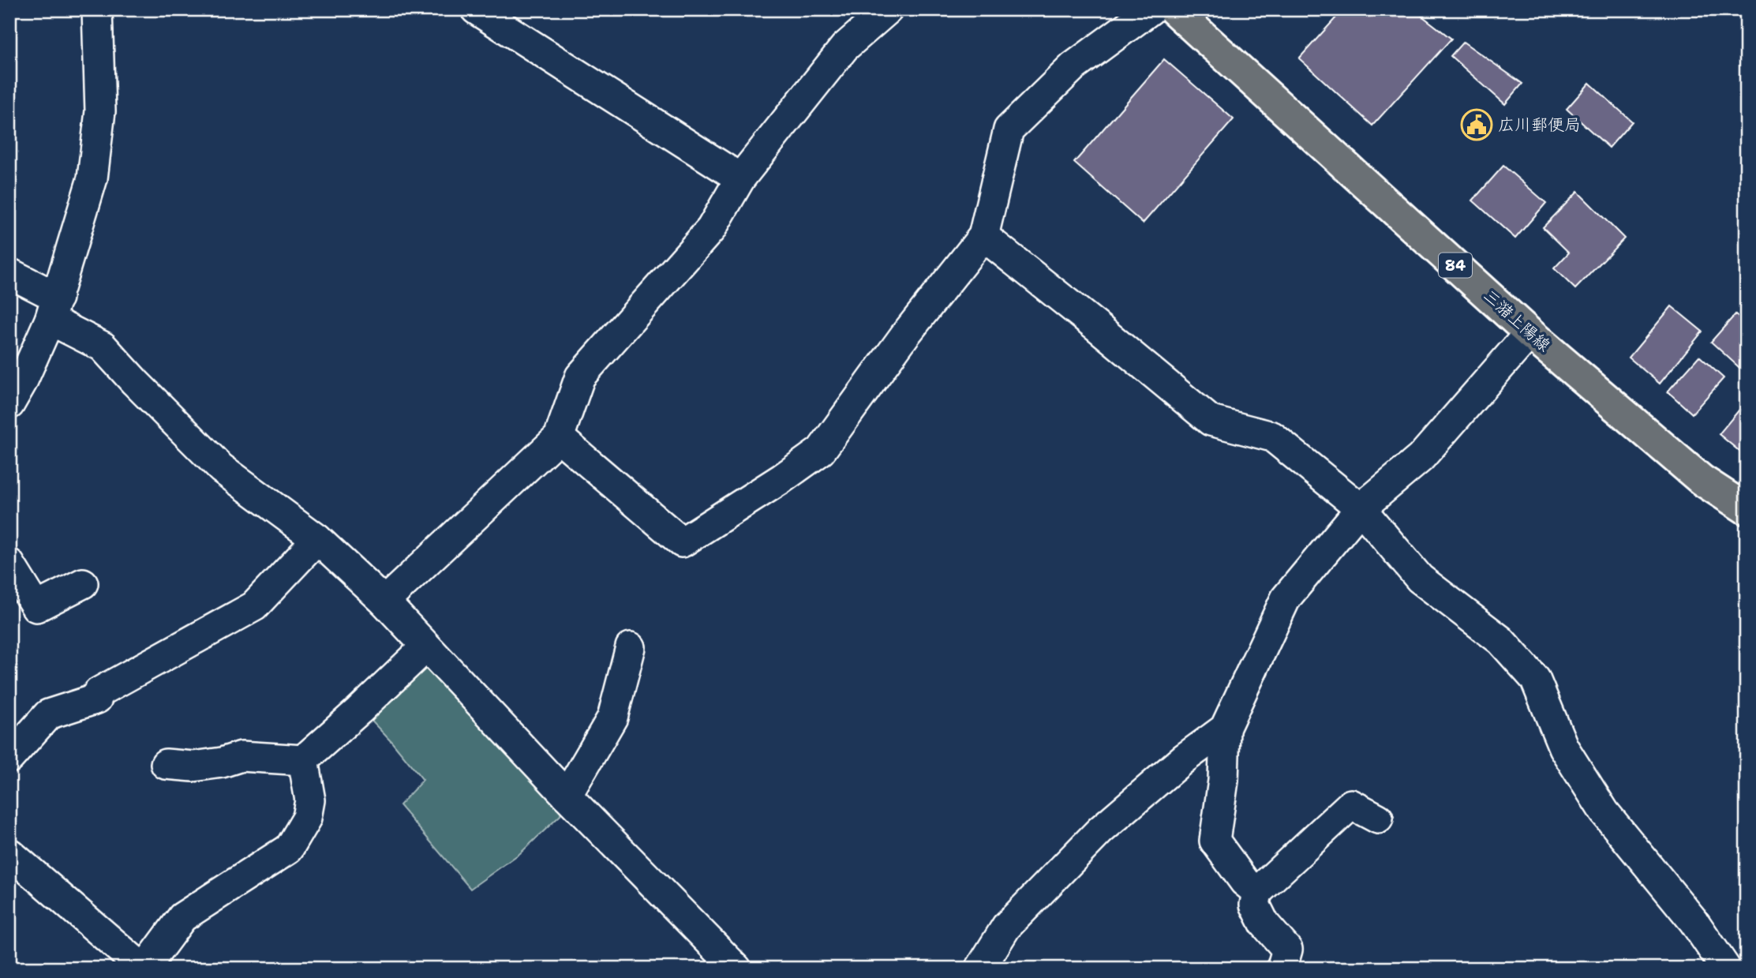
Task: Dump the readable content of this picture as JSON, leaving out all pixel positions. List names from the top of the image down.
{
  "streets": {
    "main road": ["84", "三潴上陽線"]
  },
  "places": {
    "public building": ["広川郵便局"]
  }
}
